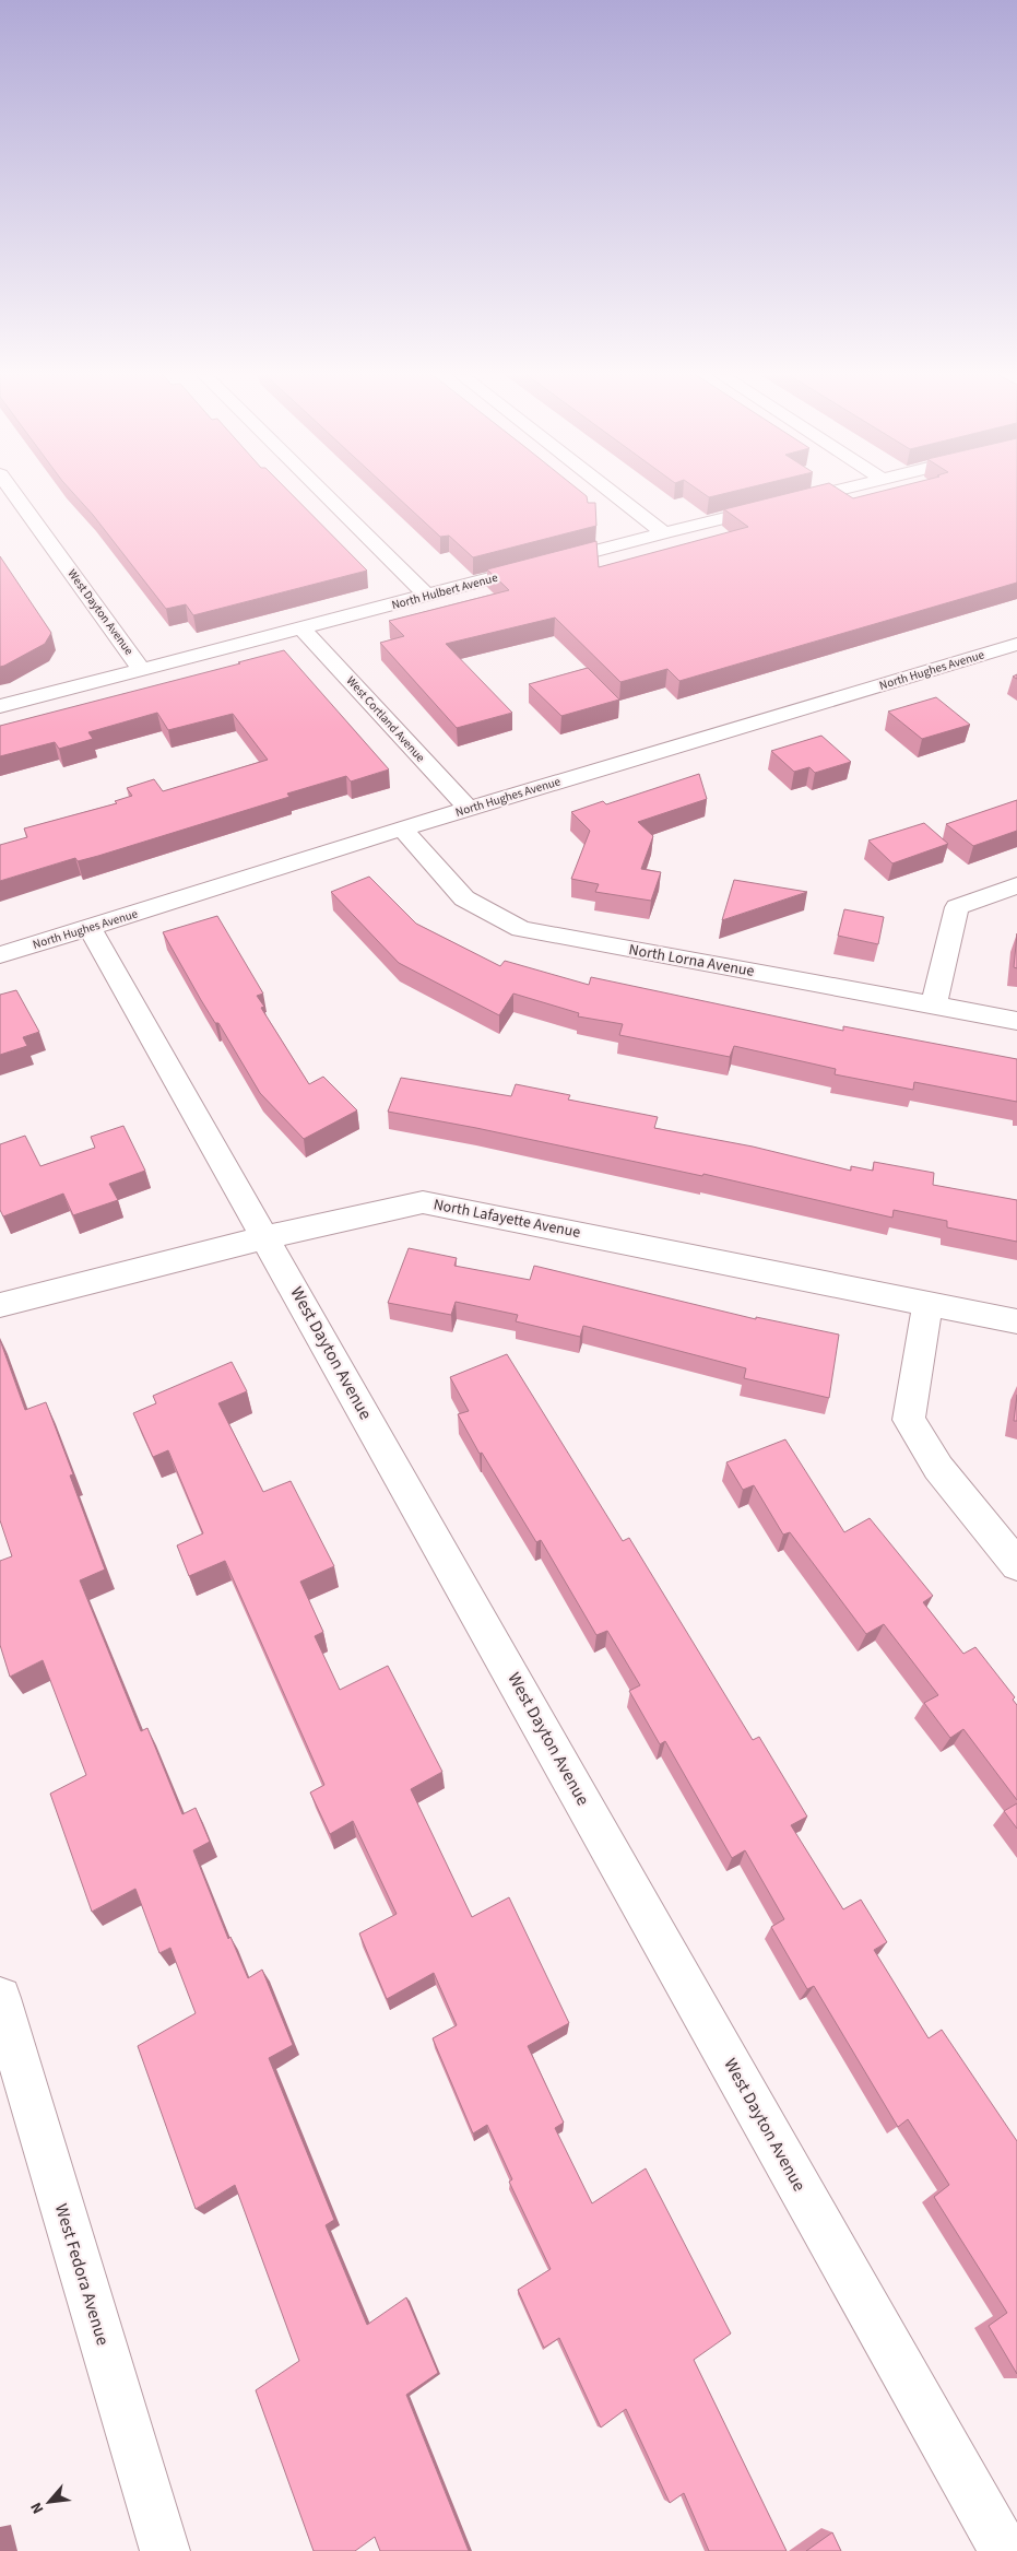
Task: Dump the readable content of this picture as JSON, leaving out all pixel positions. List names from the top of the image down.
{
  "streets": {
    "street": [
      "North Hulbert Avenue",
      "West Dayton Avenue",
      "North Hughes Avenue",
      "West Cortland Avenue",
      "North Lorna Avenue",
      "North Lafayette Avenue",
      "West Fedora Avenue"
    ]
  },
  "crossings": [
    ["North Hulbert Avenue", "West Dayton Avenue"],
    ["North Hulbert Avenue", "West Cortland Avenue"],
    ["West Dayton Avenue", "North Hughes Avenue"],
    ["West Dayton Avenue", "North Lafayette Avenue"],
    ["North Hughes Avenue", "West Cortland Avenue"],
    ["North Hughes Avenue", "North Lorna Avenue"]
  ],
  "north": "bottom left"
}
